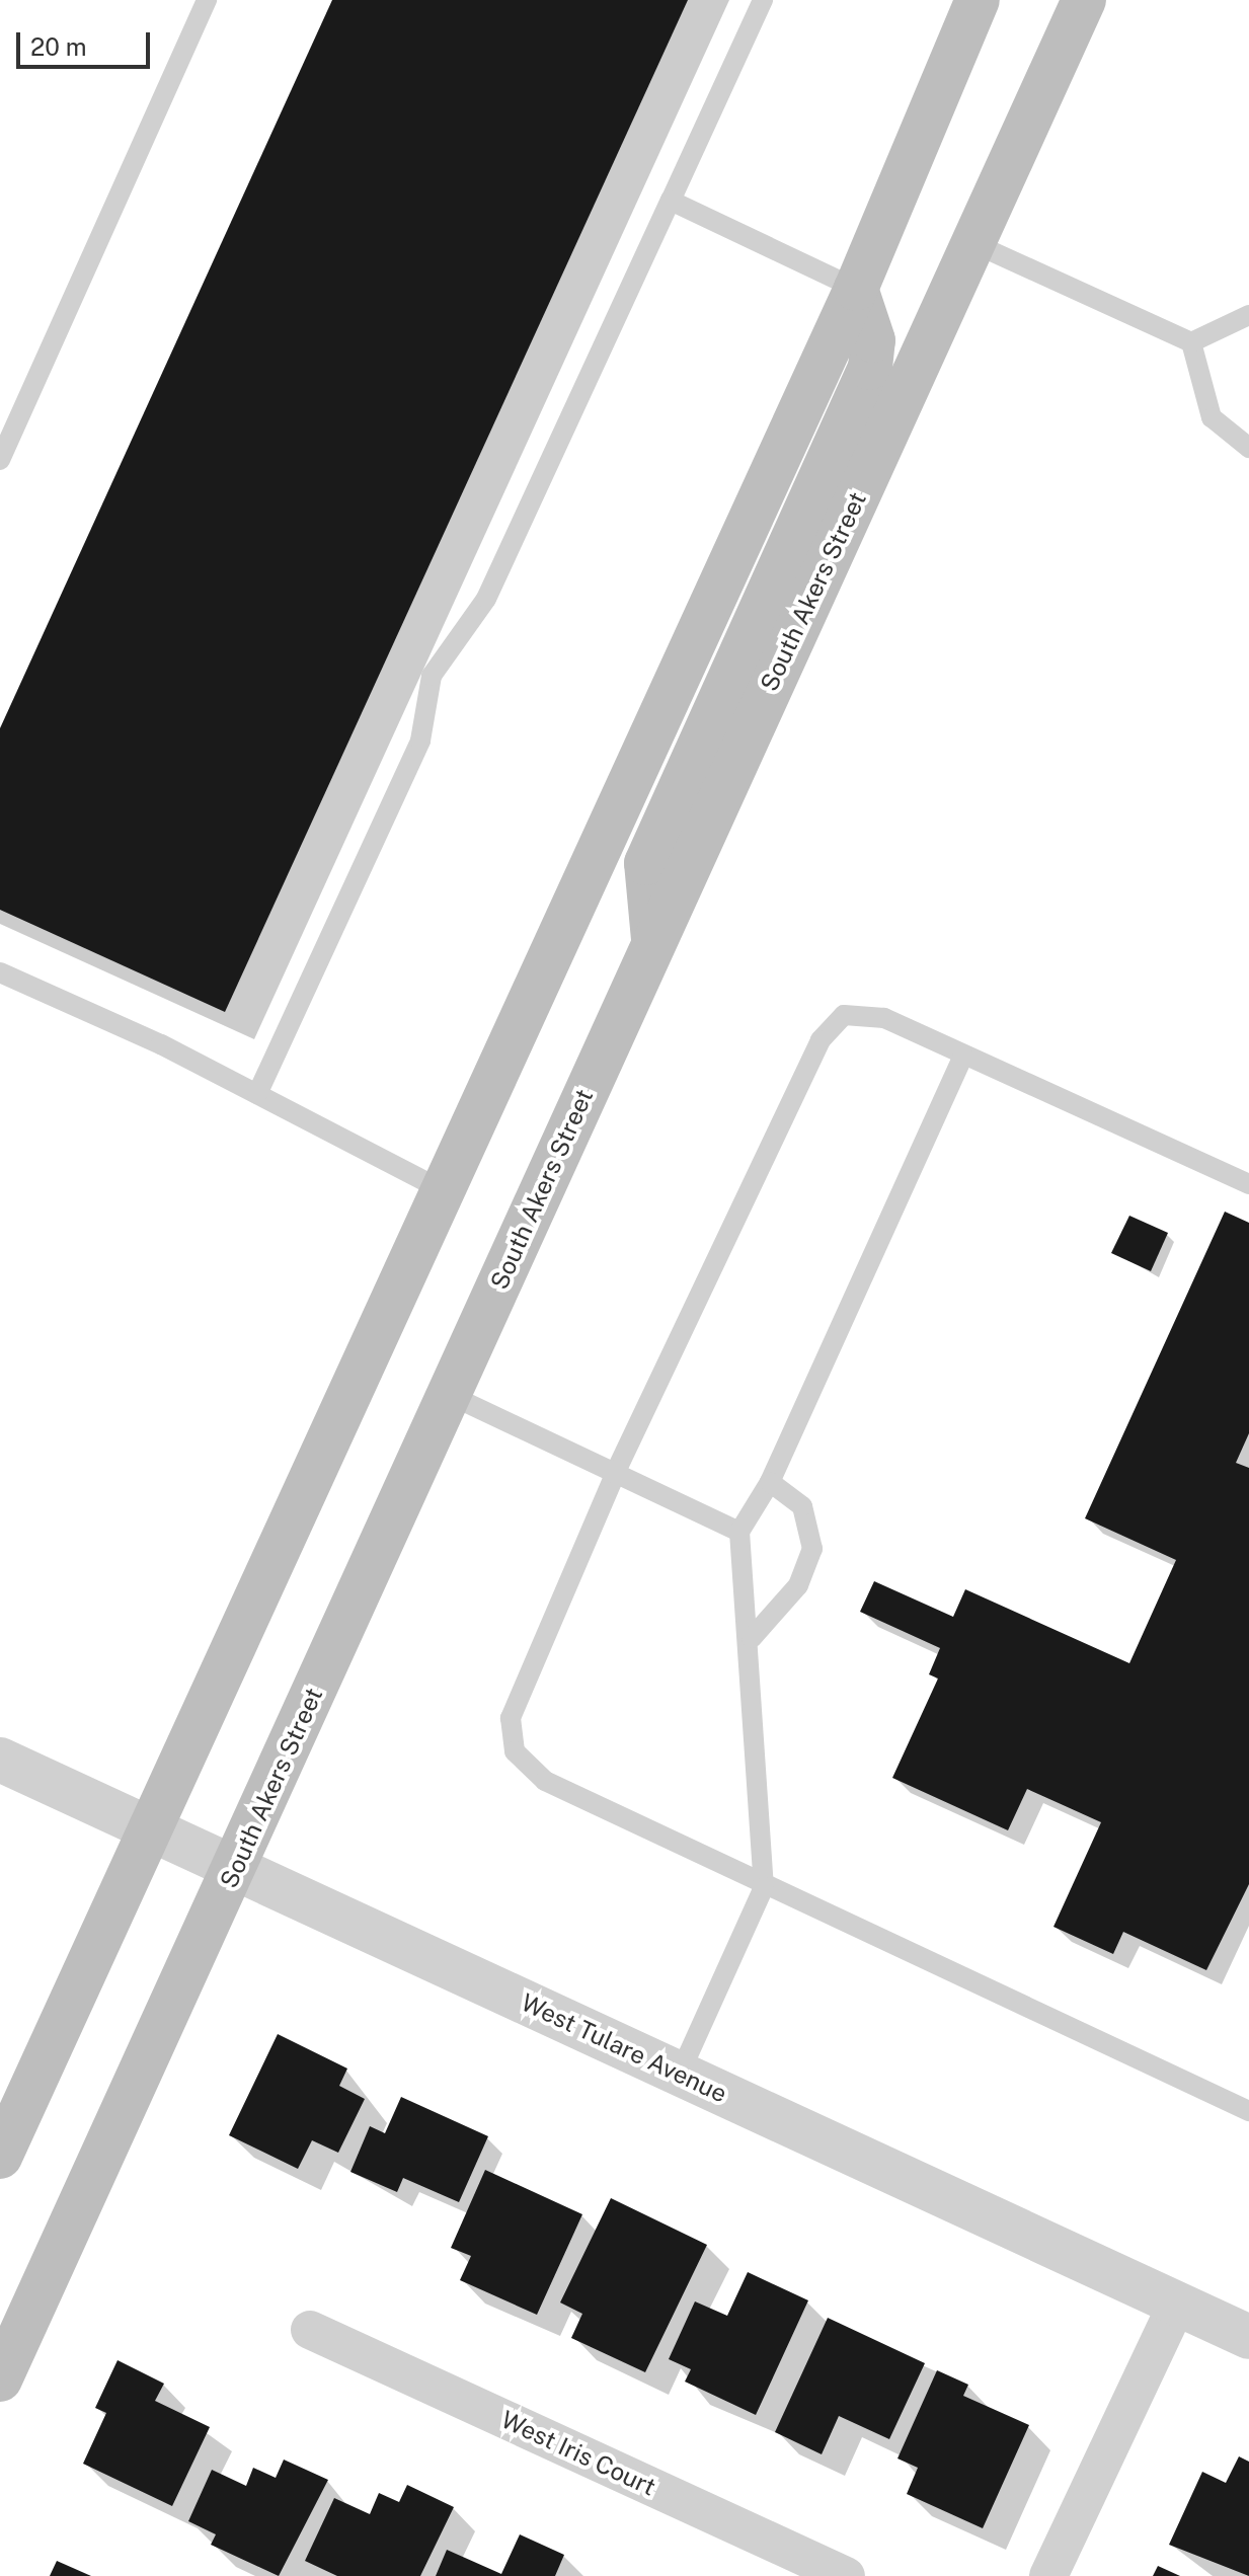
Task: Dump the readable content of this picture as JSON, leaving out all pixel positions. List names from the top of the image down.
{
  "streets": {
    "main road": ["South Akers Street"],
    "street": ["West Tulare Avenue", "West Iris Court"]
  },
  "crossings": [
    ["South Akers Street", "West Tulare Avenue"]
  ],
  "scale_bar": "20 m"
}
